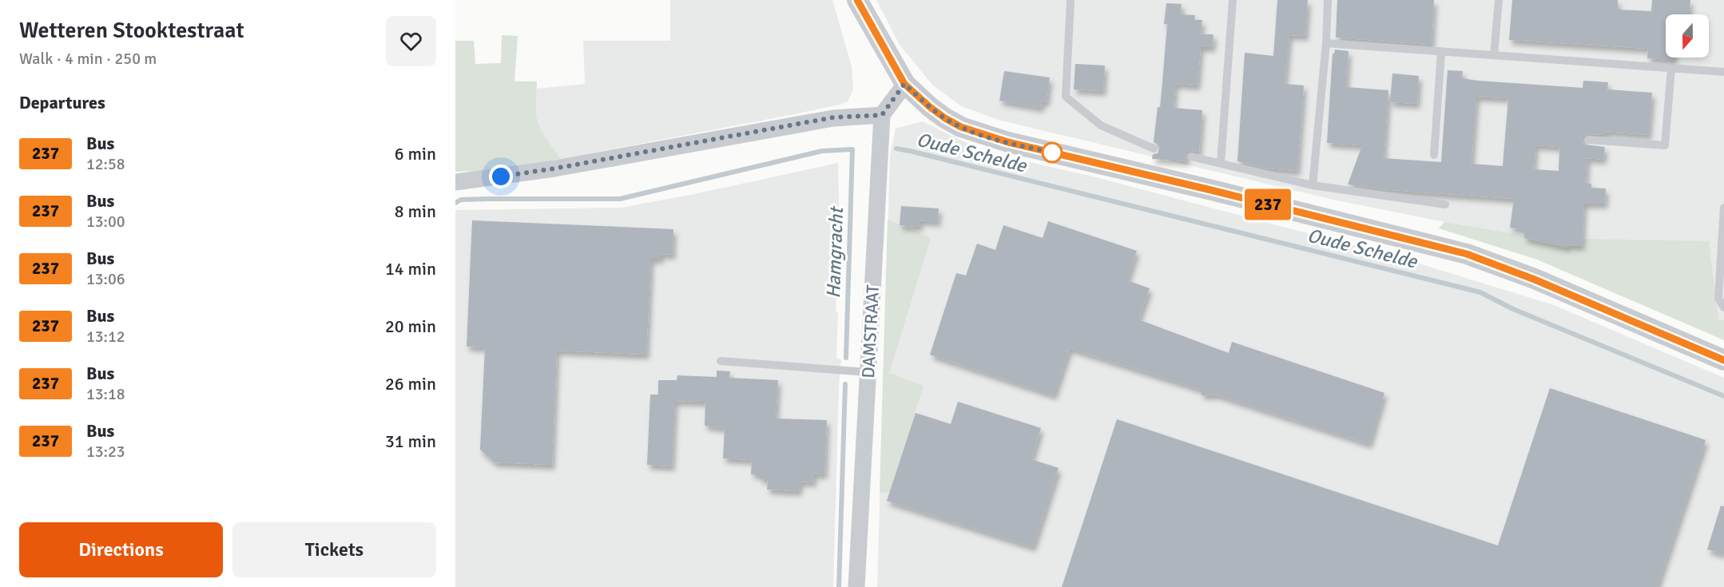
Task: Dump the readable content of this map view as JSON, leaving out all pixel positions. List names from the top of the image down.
{
  "streets": {
    "street": ["DAMSTRAAT"]
  },
  "water": ["Oude Schelde", "Hamgracht"],
  "lines": ["bus line 237"],
  "north": "bottom",
  "page": {
    "heading": [
      ["Wetteren Stooktestraat", "Walk · 4 min · 250 m"],
      "Departures"
    ],
    "on_map": "237",
    "list": [
      {
        "mark": "237",
        "name": "Bus",
        "note": "12:58",
        "value": "6 min"
      },
      {
        "mark": "237",
        "name": "Bus",
        "note": "13:00",
        "value": "8 min"
      },
      {
        "mark": "237",
        "name": "Bus",
        "note": "13:06",
        "value": "14 min"
      },
      {
        "mark": "237",
        "name": "Bus",
        "note": "13:12",
        "value": "20 min"
      },
      {
        "mark": "237",
        "name": "Bus",
        "note": "13:18",
        "value": "26 min"
      },
      {
        "mark": "237",
        "name": "Bus",
        "note": "13:23",
        "value": "31 min"
      }
    ],
    "buttons": ["Directions", "Tickets"]
  }
}
